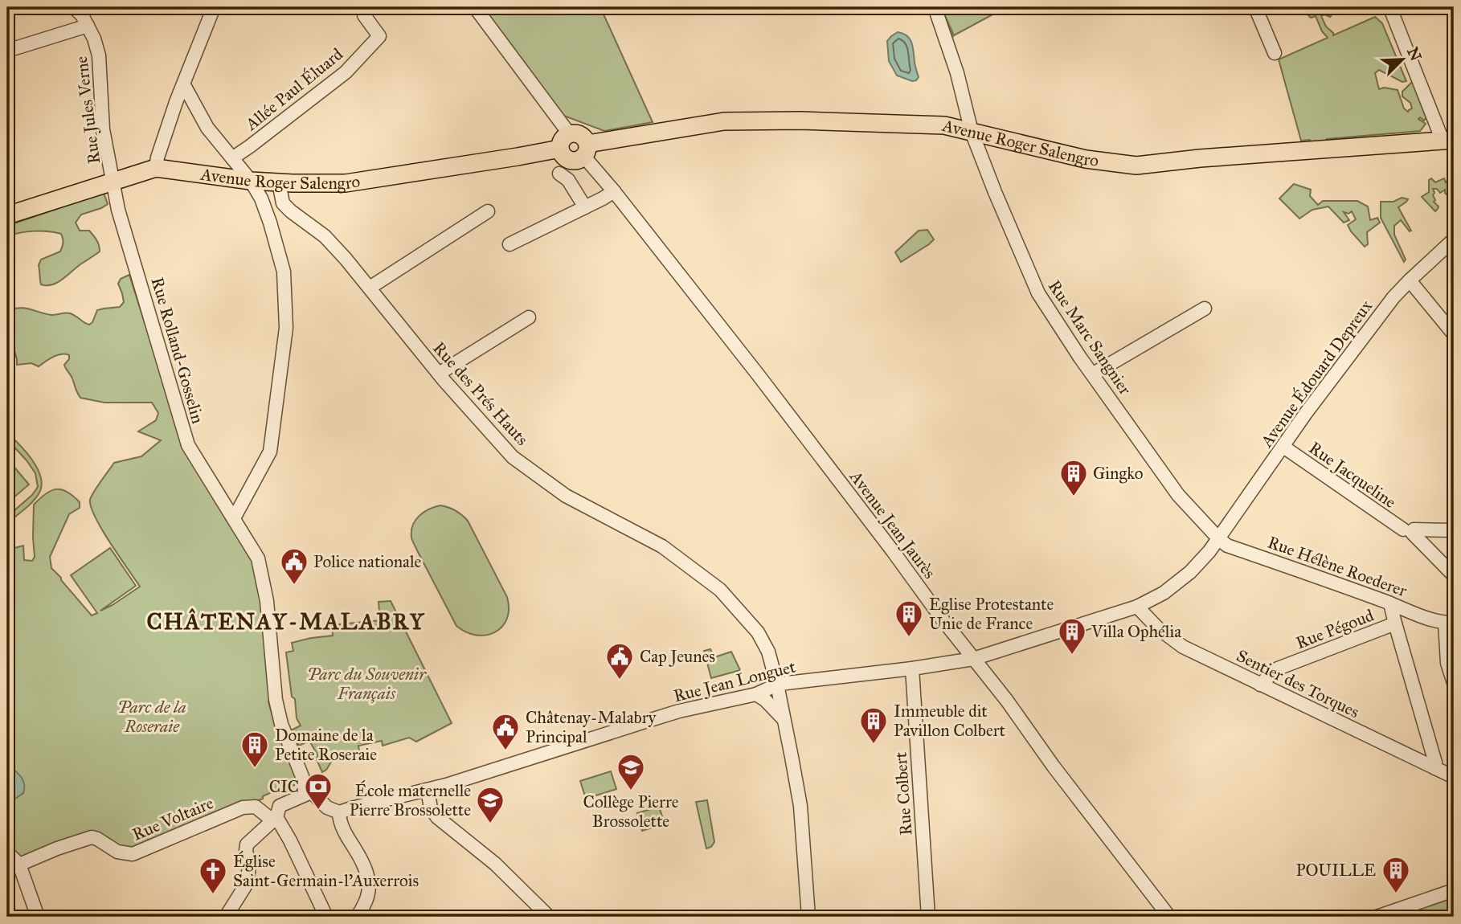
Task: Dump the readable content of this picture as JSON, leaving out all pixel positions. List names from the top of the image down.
{
  "streets": {
    "main road": ["Avenue Roger Salengro"],
    "street": [
      "Allée Paul Éluard",
      "Rue Jules Verne",
      "Rue Marc Sangnier",
      "Rue Rolland-Gosselin",
      "Avenue Édouard Depreux",
      "Rue des Prés Hauts",
      "Rue Jacqueline",
      "Avenue Jean Jaurès",
      "Rue Hélène Roederer",
      "Rue Pégoud",
      "Rue Jean Longuet",
      "Sentier des Torques",
      "Rue Colbert",
      "Rue Voltaire"
    ]
  },
  "crossings": [
    ["Rue Jules Verne", "Avenue Roger Salengro"],
    ["Rue Jules Verne", "Rue Rolland-Gosselin"],
    ["Avenue Roger Salengro", "Rue Marc Sangnier"],
    ["Avenue Roger Salengro", "Rue Rolland-Gosselin"],
    ["Avenue Roger Salengro", "Rue des Prés Hauts"],
    ["Avenue Roger Salengro", "Avenue Jean Jaurès"],
    ["Rue Marc Sangnier", "Avenue Édouard Depreux"],
    ["Rue Marc Sangnier", "Rue Hélène Roederer"],
    ["Rue Marc Sangnier", "Rue Jean Longuet"],
    ["Avenue Édouard Depreux", "Rue Jacqueline"],
    ["Avenue Édouard Depreux", "Rue Hélène Roederer"],
    ["Avenue Édouard Depreux", "Rue Jean Longuet"],
    ["Rue des Prés Hauts", "Rue Jean Longuet"],
    ["Avenue Jean Jaurès", "Rue Jean Longuet"],
    ["Rue Hélène Roederer", "Rue Jean Longuet"],
    ["Rue Pégoud", "Sentier des Torques"],
    ["Rue Jean Longuet", "Sentier des Torques"],
    ["Rue Jean Longuet", "Rue Colbert"]
  ],
  "districts": ["CHÂTENAY-MALABRY"],
  "parks": ["Parc du Souvenir Français", "Parc de la Roseraie"],
  "places": {
    "building": [
      "Gingko",
      "Eglise Protestante Unie de France",
      "Villa Ophélia",
      "Immeuble dit Pavillon Colbert",
      "Domaine de la Petite Roseraie",
      "POUILLE"
    ],
    "public building": ["Police nationale", "Cap Jeunes", "Châtenay-Malabry Principal"],
    "school or university": ["Collège Pierre Brossolette", "École maternelle Pierre Brossolette"],
    "bank": ["CIC"],
    "church": ["Église Saint-Germain-l'Auxerrois"]
  },
  "north": "top right"
}
